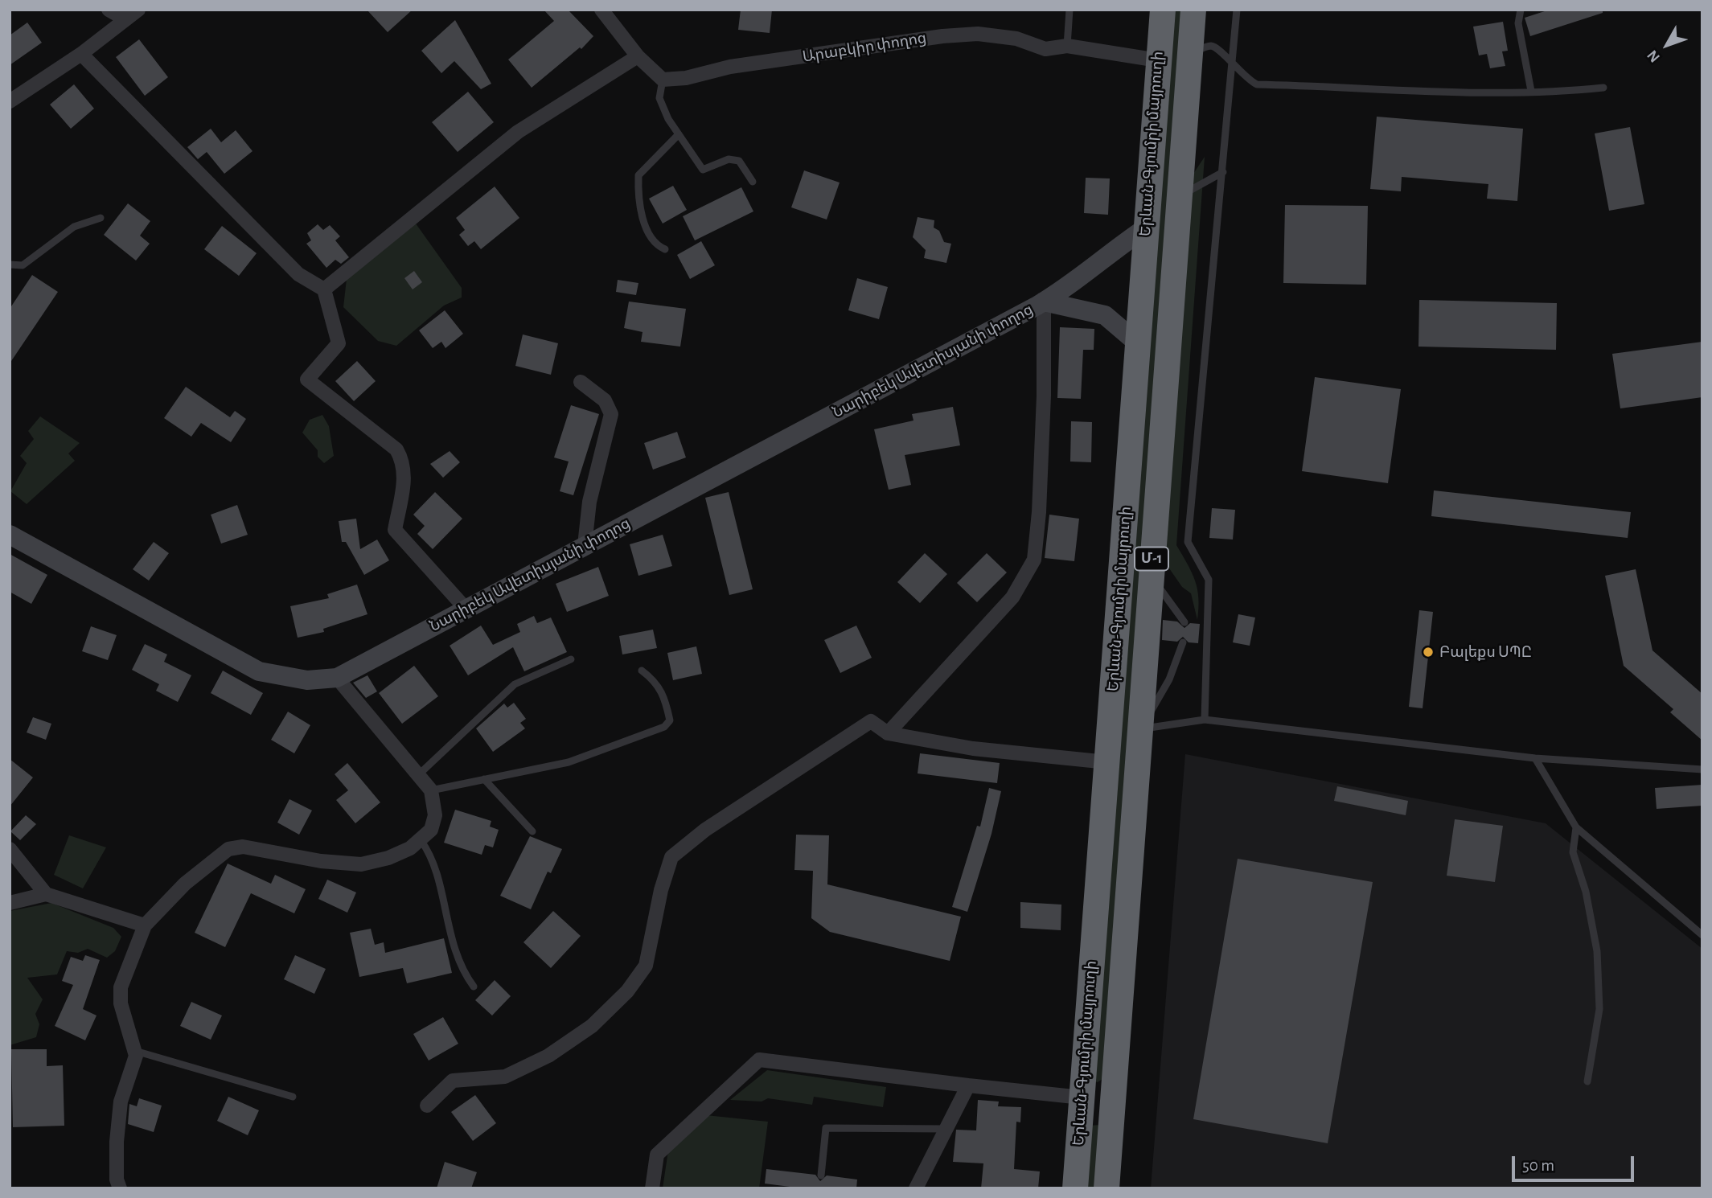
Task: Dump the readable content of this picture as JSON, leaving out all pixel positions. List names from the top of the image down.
{
  "streets": {
    "highway": ["Երևան-Գյումրի մայրուղի", "Մ-1"],
    "street": ["Արաբկիր փողոց", "Նարիբեկ Ավետիսյանի փողոց"]
  },
  "crossings": [
    ["Արաբկիր փողոց", "Երևան-Գյումրի մայրուղի"],
    ["Երևան-Գյումրի մայրուղի", "Նարիբեկ Ավետիսյանի փողոց"]
  ],
  "places": ["Բալեքս ՍՊԸ"],
  "scale_bar": "50 m",
  "north": "bottom left"
}
